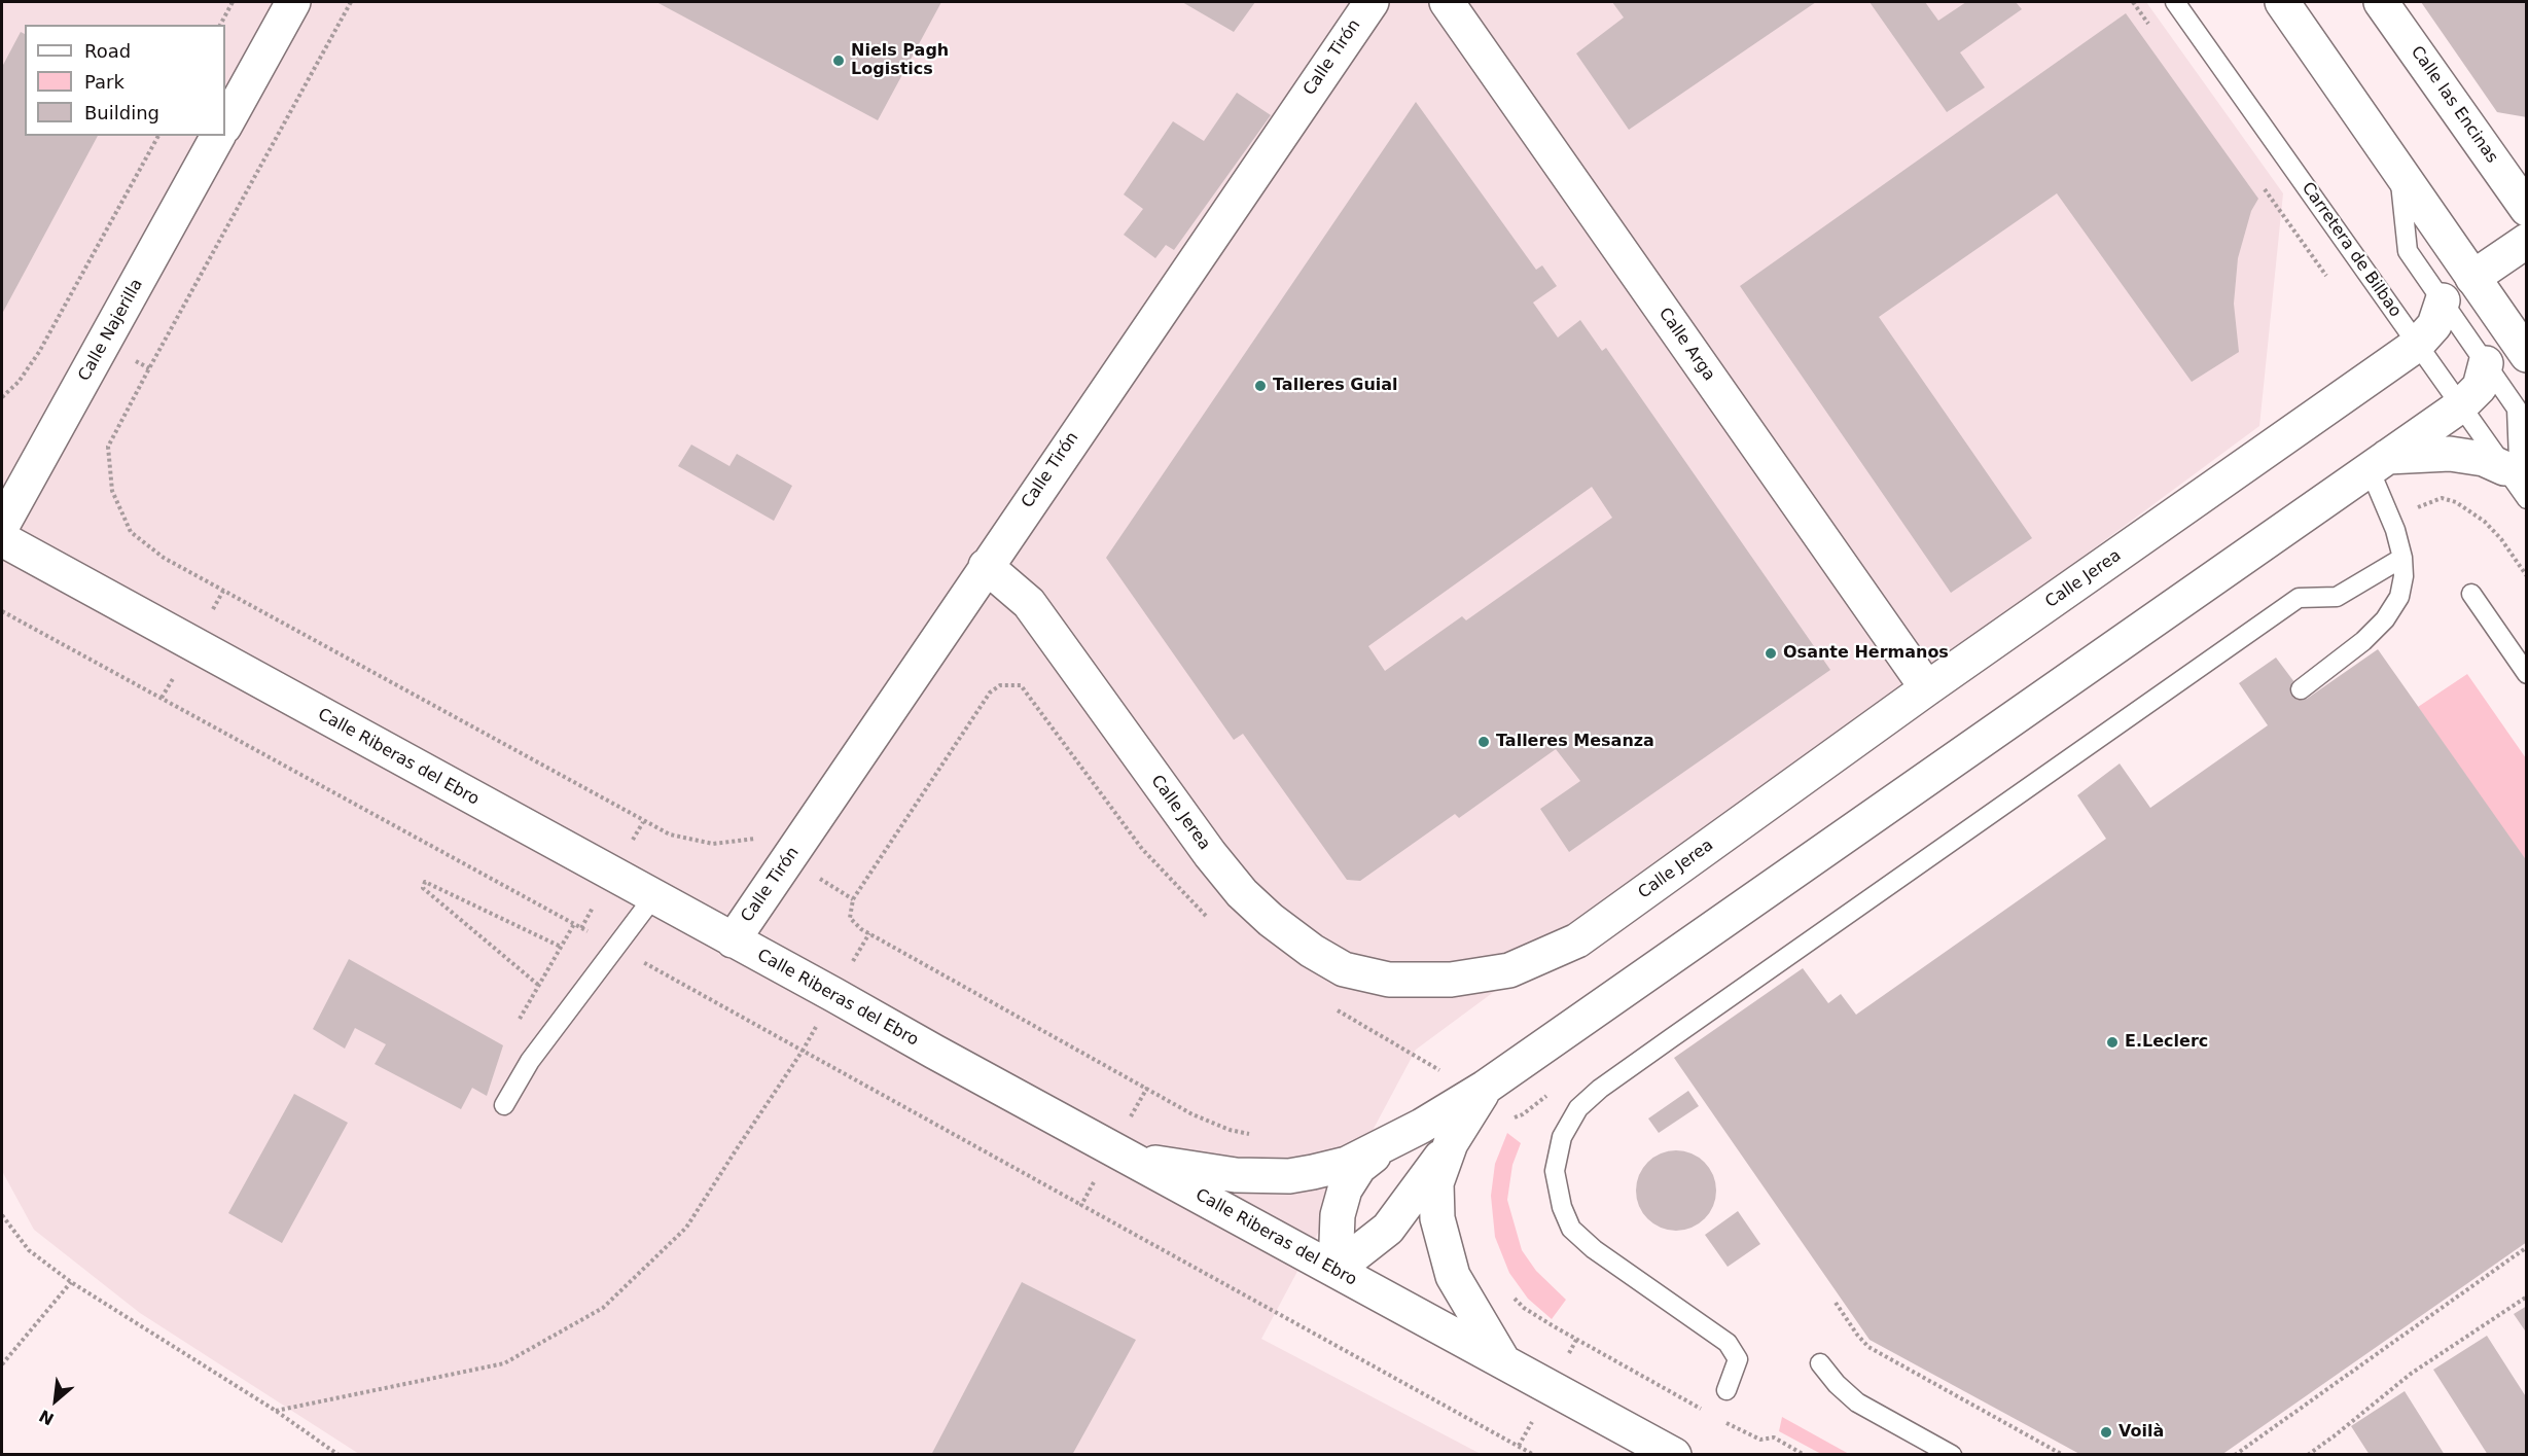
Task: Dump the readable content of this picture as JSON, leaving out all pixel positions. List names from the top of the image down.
{
  "streets": {
    "street": [
      "Calle Tirón",
      "Calle las Encinas",
      "Calle Najerilla",
      "Calle Arga",
      "Calle Jerea",
      "Calle Riberas del Ebro"
    ],
    "lane": ["Carretera de Bilbao"]
  },
  "crossings": [
    ["Calle Tirón", "Calle Jerea"],
    ["Calle Tirón", "Calle Riberas del Ebro"],
    ["Carretera de Bilbao", "Calle Jerea"],
    ["Calle Arga", "Calle Jerea"]
  ],
  "places": [
    "Niels Pagh Logistics",
    "Talleres Guial",
    "Osante Hermanos",
    "Talleres Mesanza",
    "E.Leclerc",
    "Voilà"
  ],
  "legend": ["Road", "Park", "Building"],
  "north": "bottom left"
}
